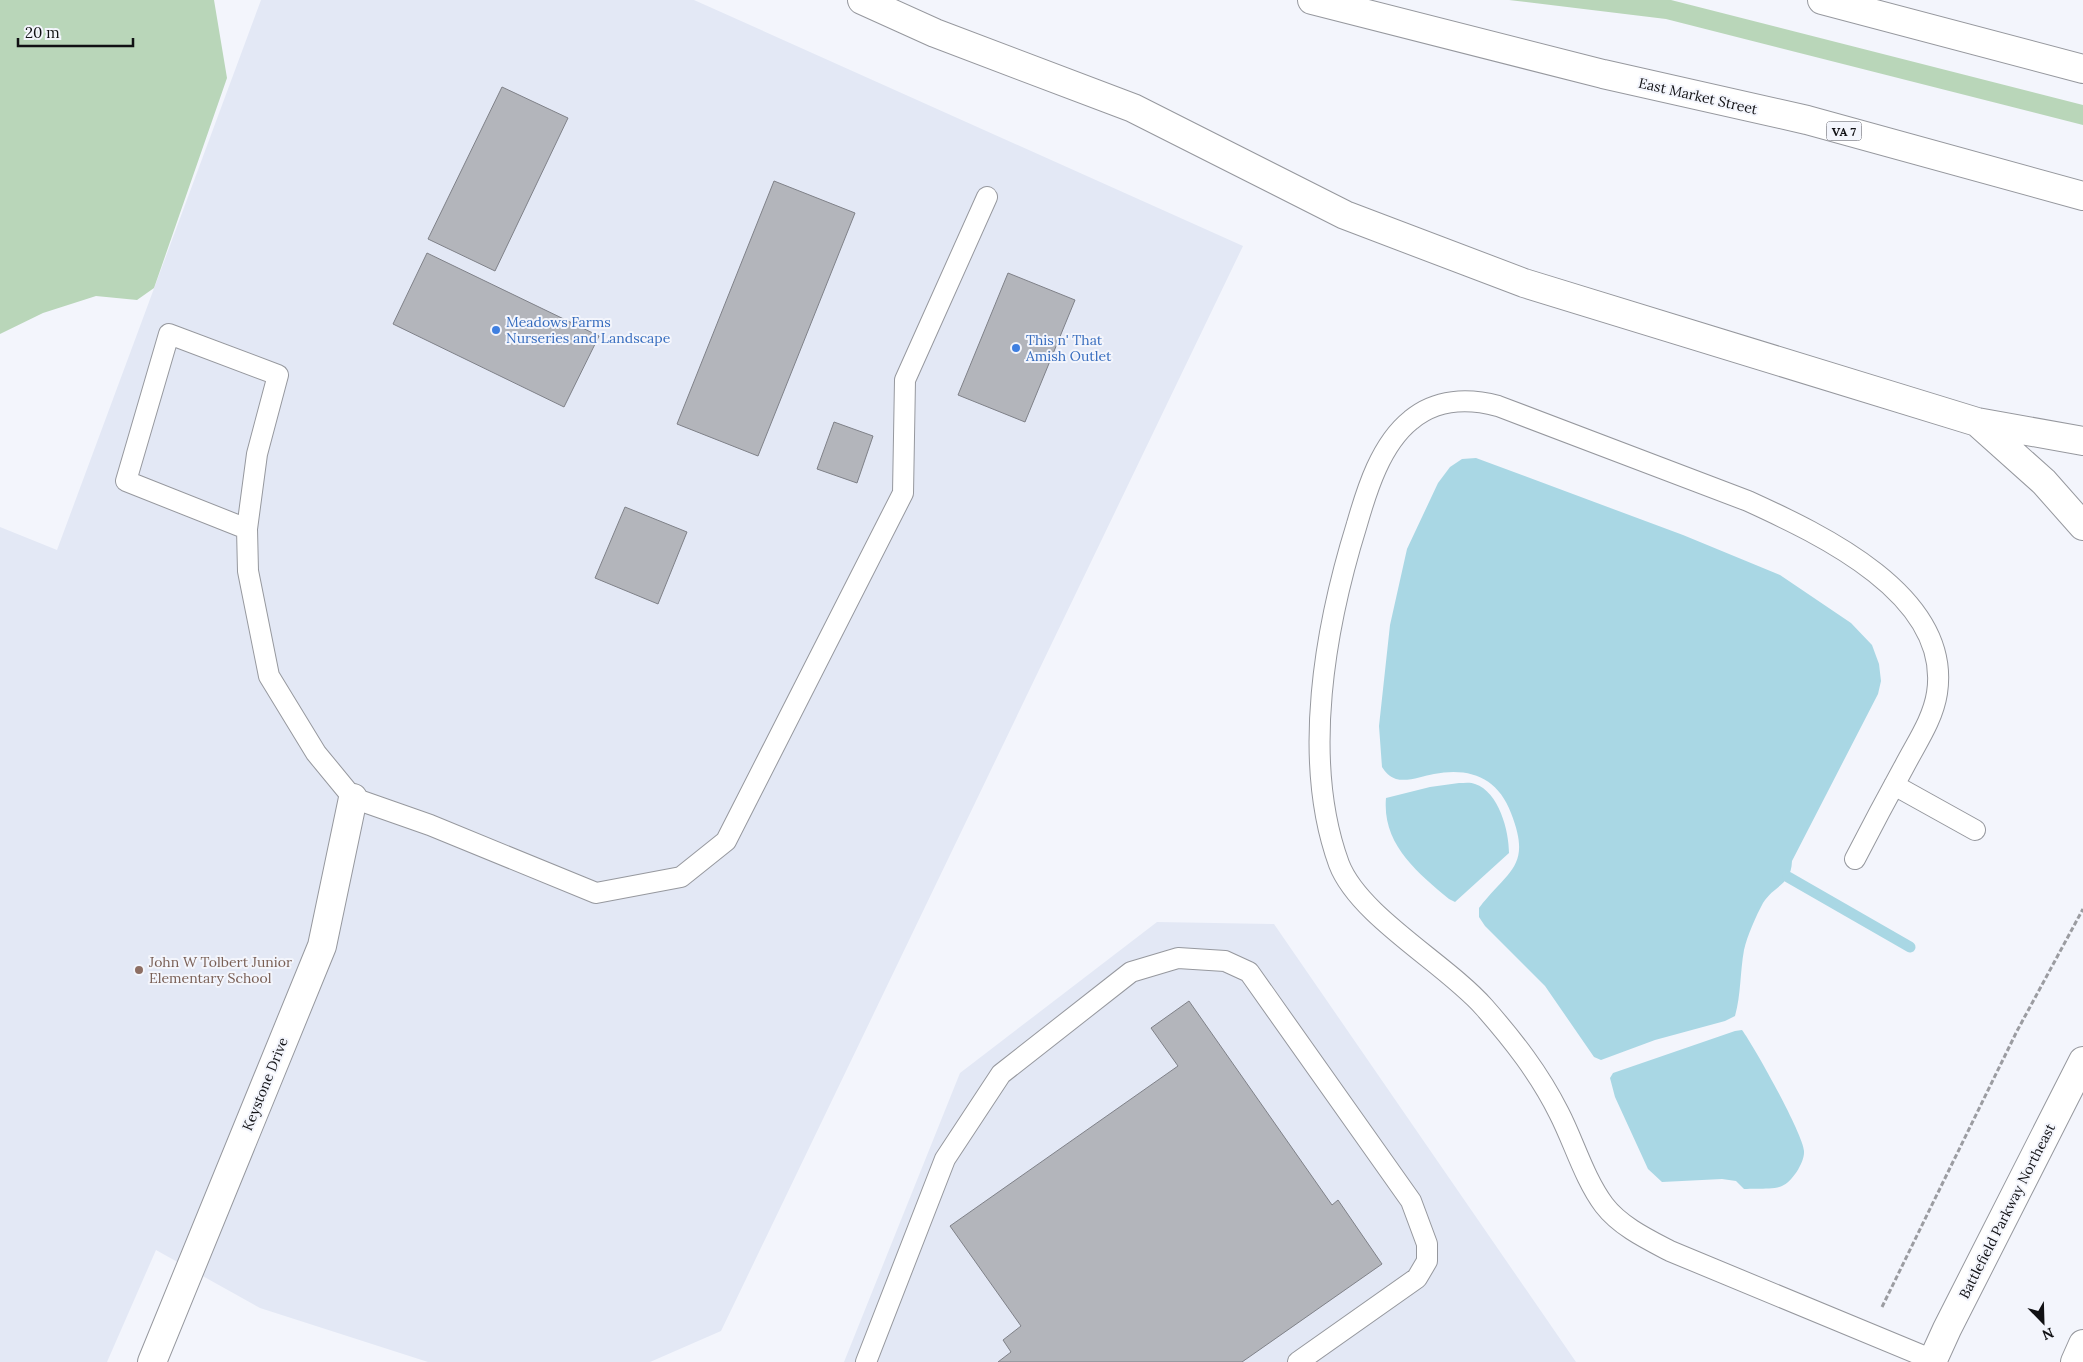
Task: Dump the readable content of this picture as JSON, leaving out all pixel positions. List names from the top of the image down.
{
  "streets": {
    "main road": [
      "East Market Street",
      "VA 7",
      "Keystone Drive",
      "Battlefield Parkway Northeast"
    ]
  },
  "places": ["Meadows Farms Nurseries and Landscape", "This n' That Amish Outlet", "John W Tolbert Junior Elementary School"],
  "scale_bar": "20 m",
  "north": "bottom right"
}
